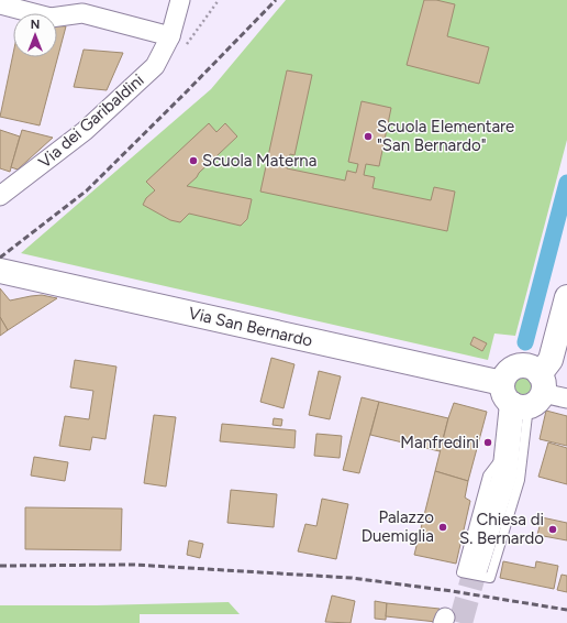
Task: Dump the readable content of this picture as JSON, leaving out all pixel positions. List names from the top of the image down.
{
  "streets": {
    "street": ["Via dei Garibaldini", "Via San Bernardo"]
  },
  "places": [
    "Scuola Elementare \"San Bernardo\"",
    "Scuola Materna",
    "Manfredini",
    "Palazzo Duemiglia",
    "Chiesa di S. Bernardo"
  ],
  "north": "top"
}
